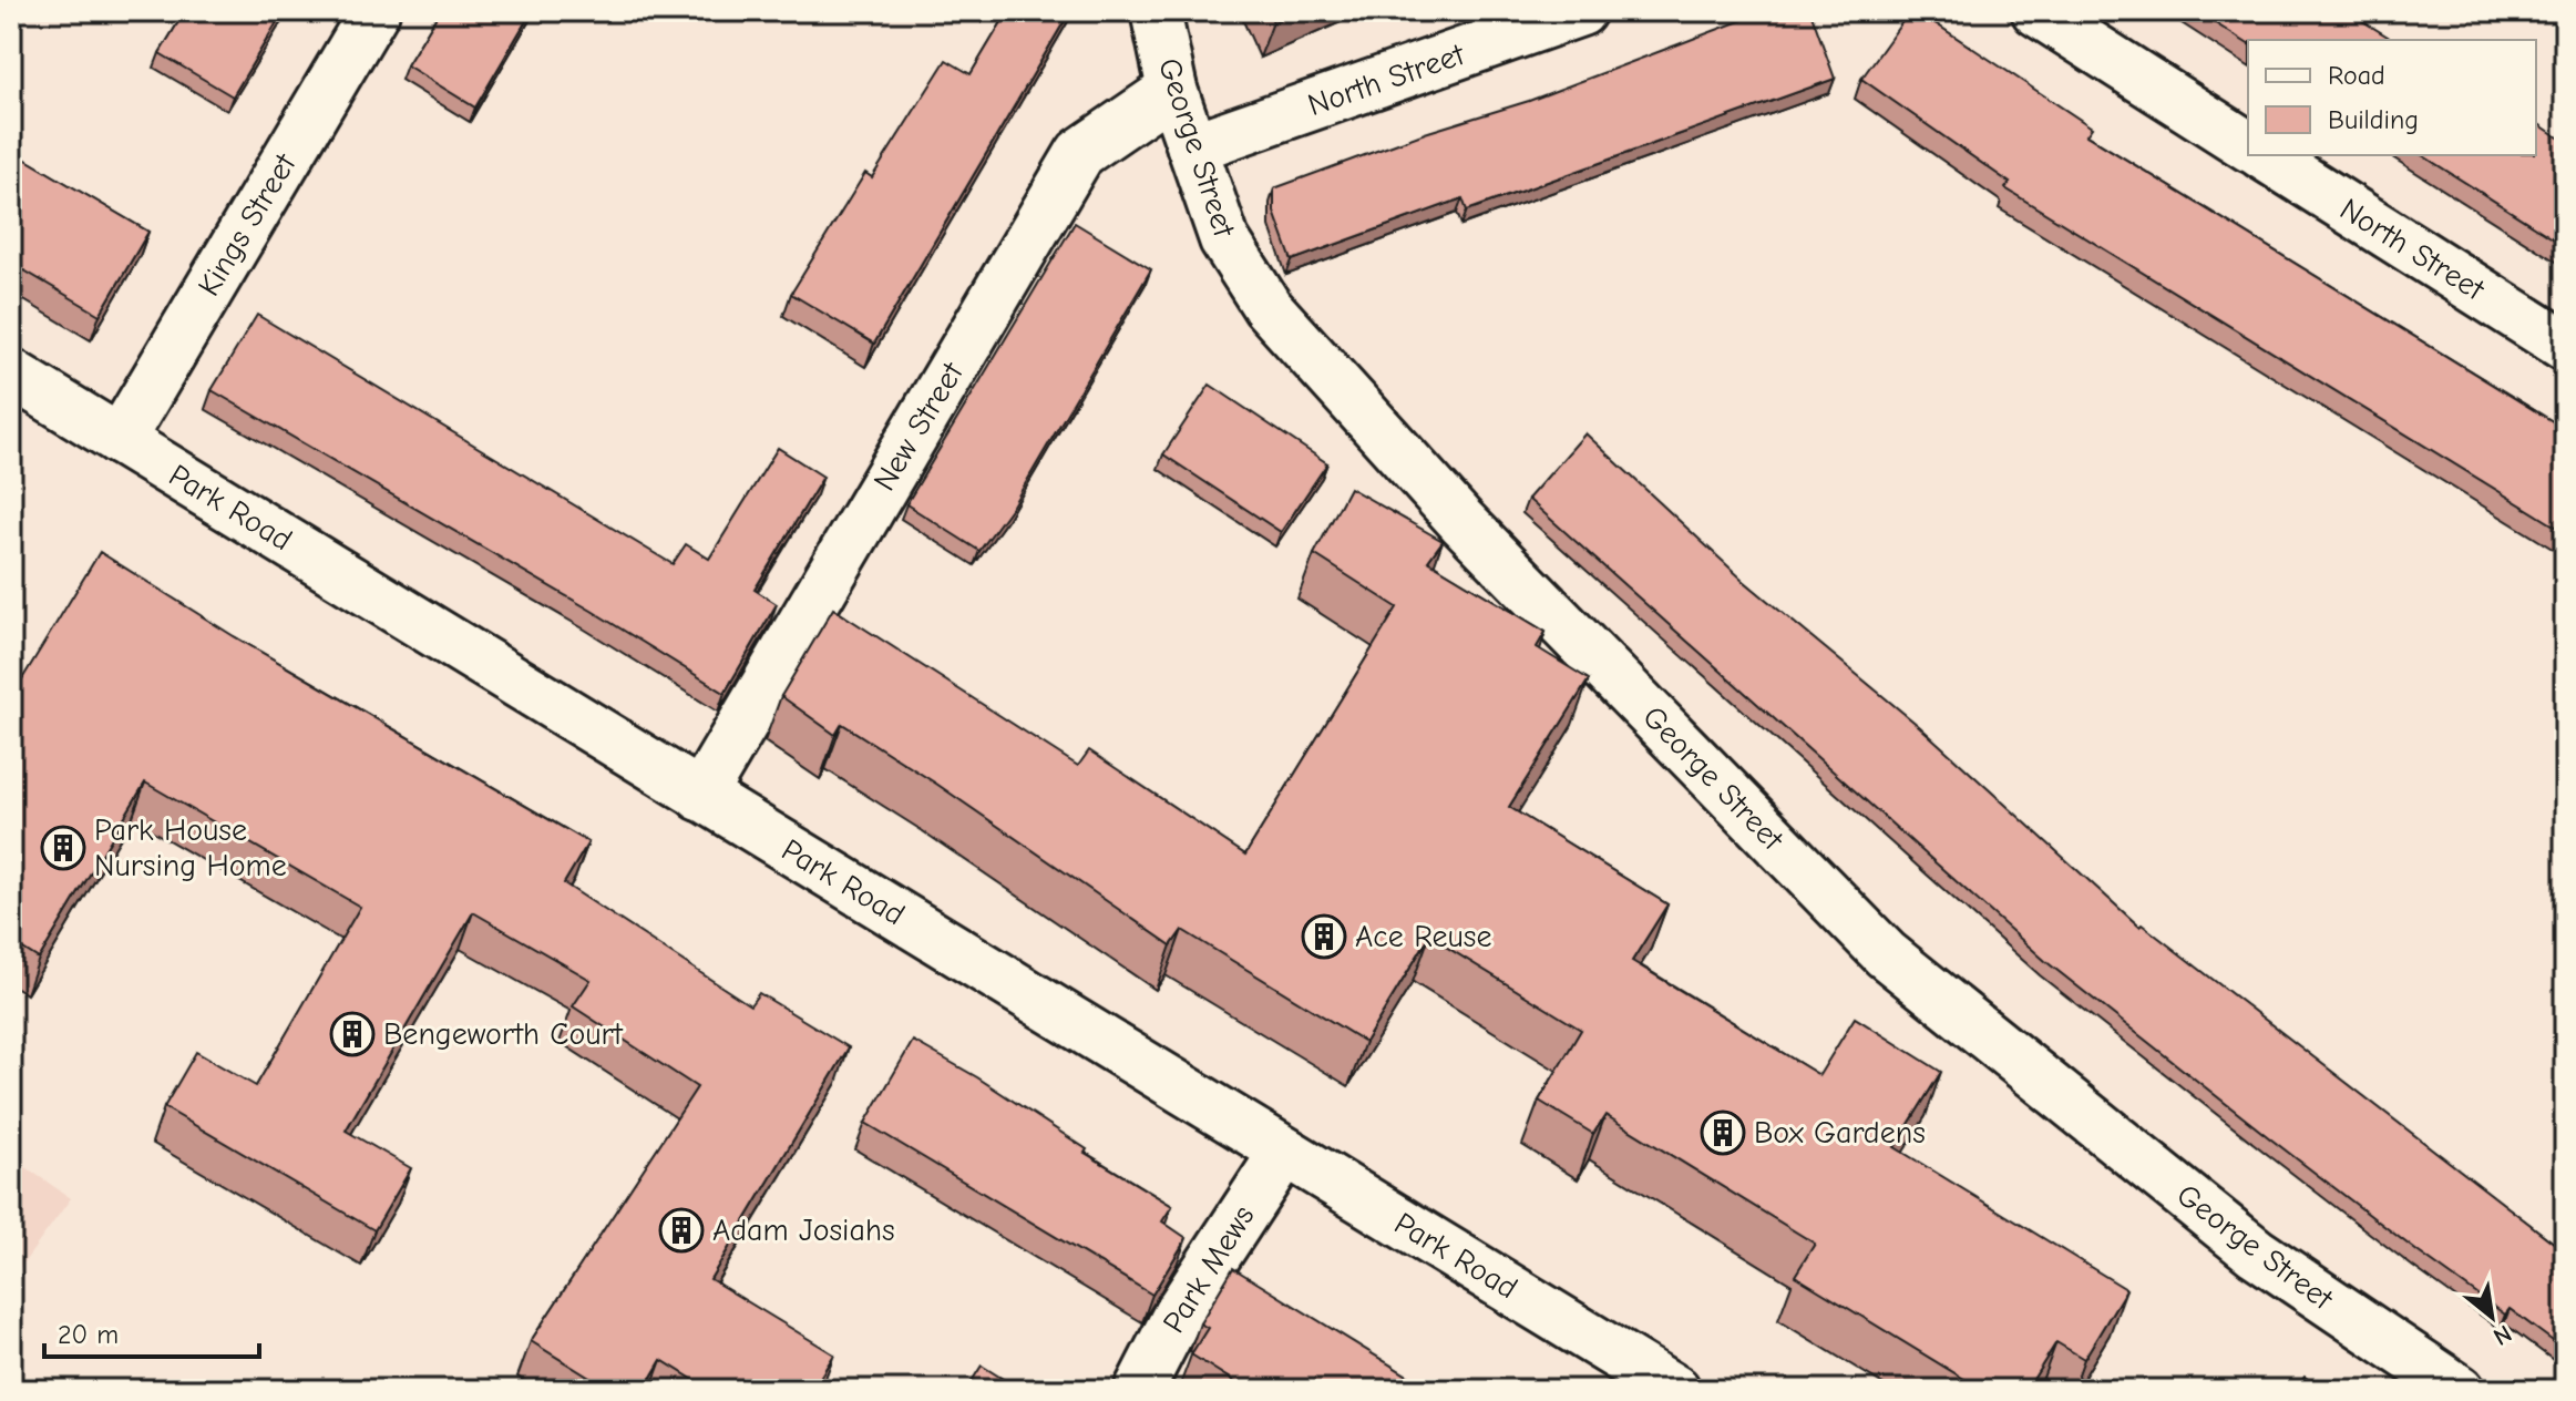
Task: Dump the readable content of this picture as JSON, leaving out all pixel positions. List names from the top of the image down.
{
  "streets": {
    "street": [
      "North Street",
      "George Street",
      "Kings Street",
      "New Street",
      "Park Road",
      "Park Mews"
    ]
  },
  "crossings": [
    ["North Street", "George Street"],
    ["George Street", "New Street"],
    ["Kings Street", "Park Road"],
    ["New Street", "Park Road"],
    ["Park Road", "Park Mews"]
  ],
  "places": {
    "building": [
      "Park House Nursing Home",
      "Ace Reuse",
      "Bengeworth Court",
      "Box Gardens",
      "Adam Josiahs"
    ]
  },
  "legend": ["Road", "Building"],
  "scale_bar": "20 m",
  "north": "bottom right"
}
